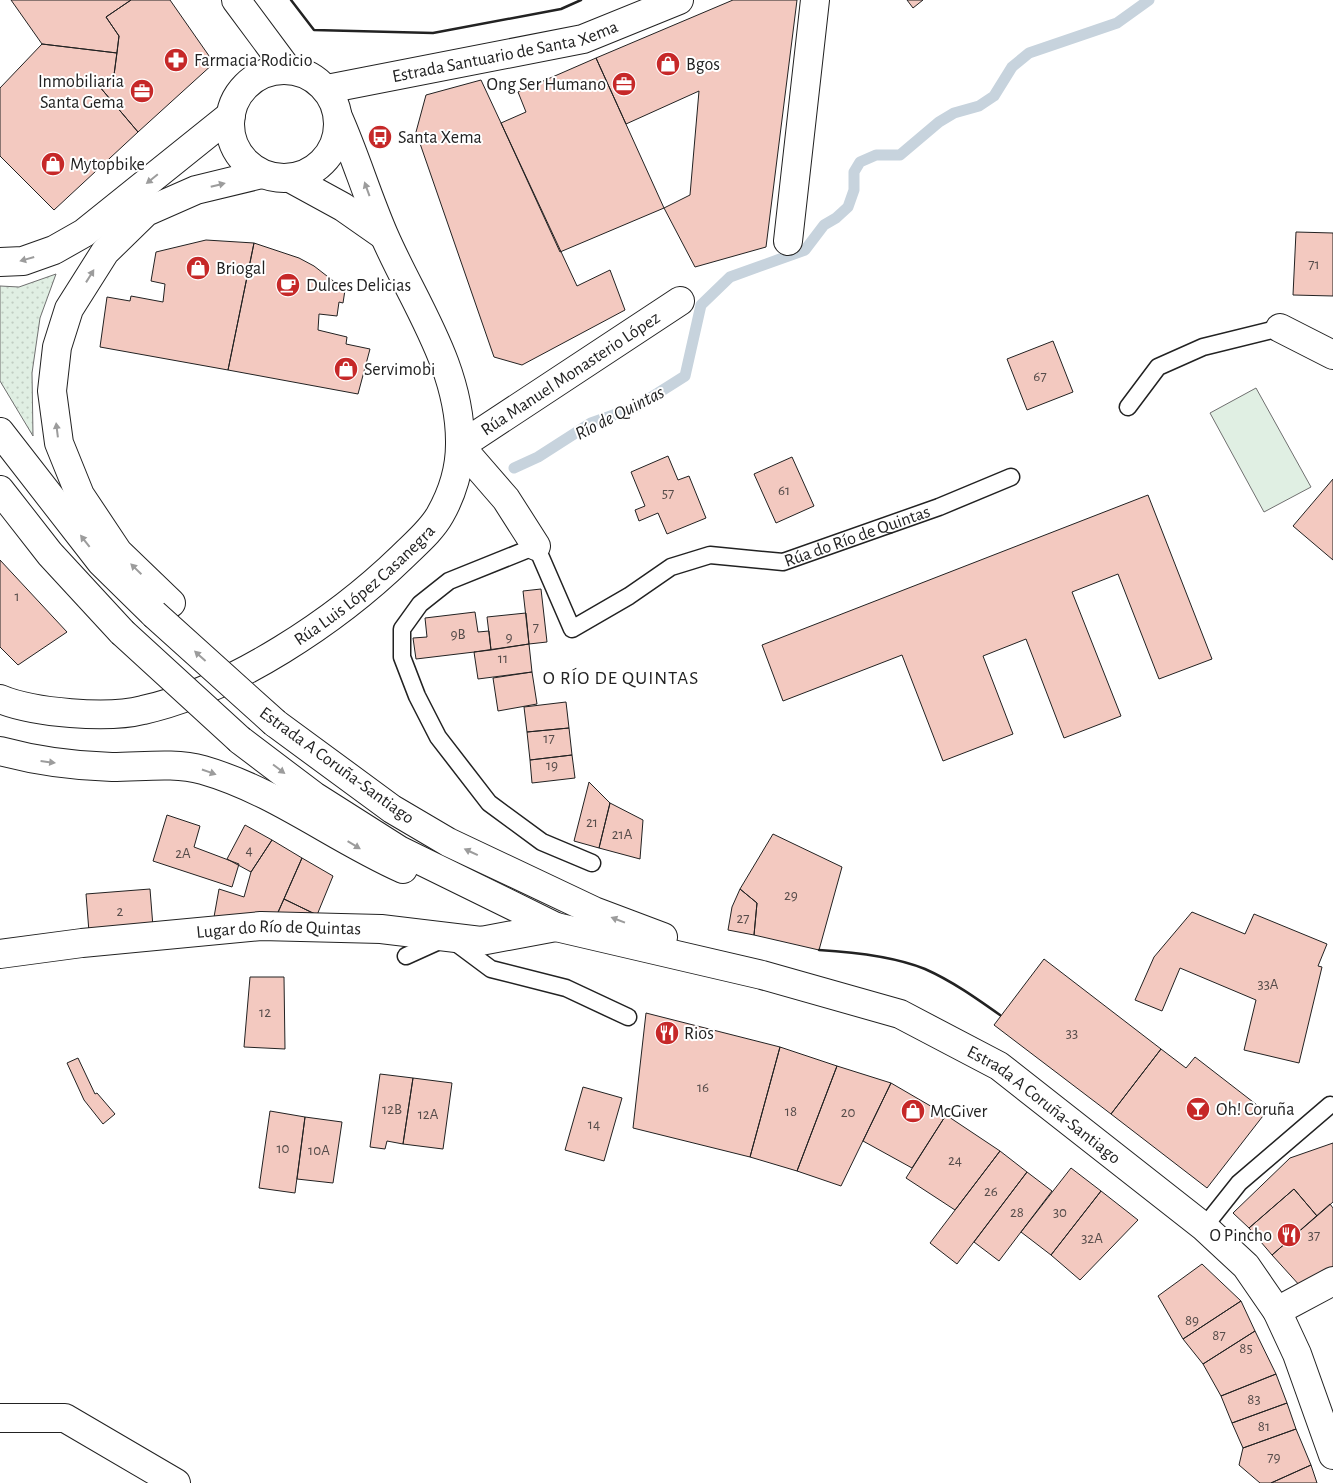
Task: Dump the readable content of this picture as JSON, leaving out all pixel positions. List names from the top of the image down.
{
  "streets": {
    "main road": [
      "Estrada Santuario de Santa Xema",
      "Rúa Manuel Monasterio López",
      "Rúa do Río de Quintas",
      "Rúa Luis López Casanegra",
      "Estrada A Coruña-Santiago",
      "Lugar do Río de Quintas"
    ]
  },
  "crossings": [
    ["Estrada Santuario de Santa Xema", "Rúa Luis López Casanegra"],
    ["Rúa Manuel Monasterio López", "Rúa do Río de Quintas"],
    ["Rúa Manuel Monasterio López", "Rúa Luis López Casanegra"],
    ["Rúa do Río de Quintas", "Rúa Luis López Casanegra"],
    ["Estrada A Coruña-Santiago", "Lugar do Río de Quintas"]
  ],
  "districts": ["O RÍO DE QUINTAS"],
  "water": ["Río de Quintas"],
  "places": {
    "pharmacy": ["Farmacia Rodicio"],
    "shop": [
      "Bgos",
      "Mytopbike",
      "Briogal",
      "Servimobi",
      "McGiver"
    ],
    "office": ["Ong Ser Humano", "Inmobiliaria Santa Gema"],
    "bus stop": ["Santa Xema"],
    "cafe": ["Dulces Delicias"],
    "restaurant": ["Rios", "O Pincho"],
    "bar": ["Oh! Coruña"]
  },
  "house_numbers": [
    "71",
    "67",
    "61",
    "57",
    "1",
    "7",
    "9B",
    "9",
    "11",
    "17",
    "19",
    "21",
    "21A",
    "4",
    "2A",
    "29",
    "2",
    "27",
    "33A",
    "12",
    "33",
    "16",
    "12B",
    "18",
    "20",
    "12A",
    "14",
    "10",
    "10A",
    "24",
    "26",
    "28",
    "30",
    "37",
    "32A",
    "89",
    "87",
    "85",
    "83",
    "81",
    "79"
  ]
}
